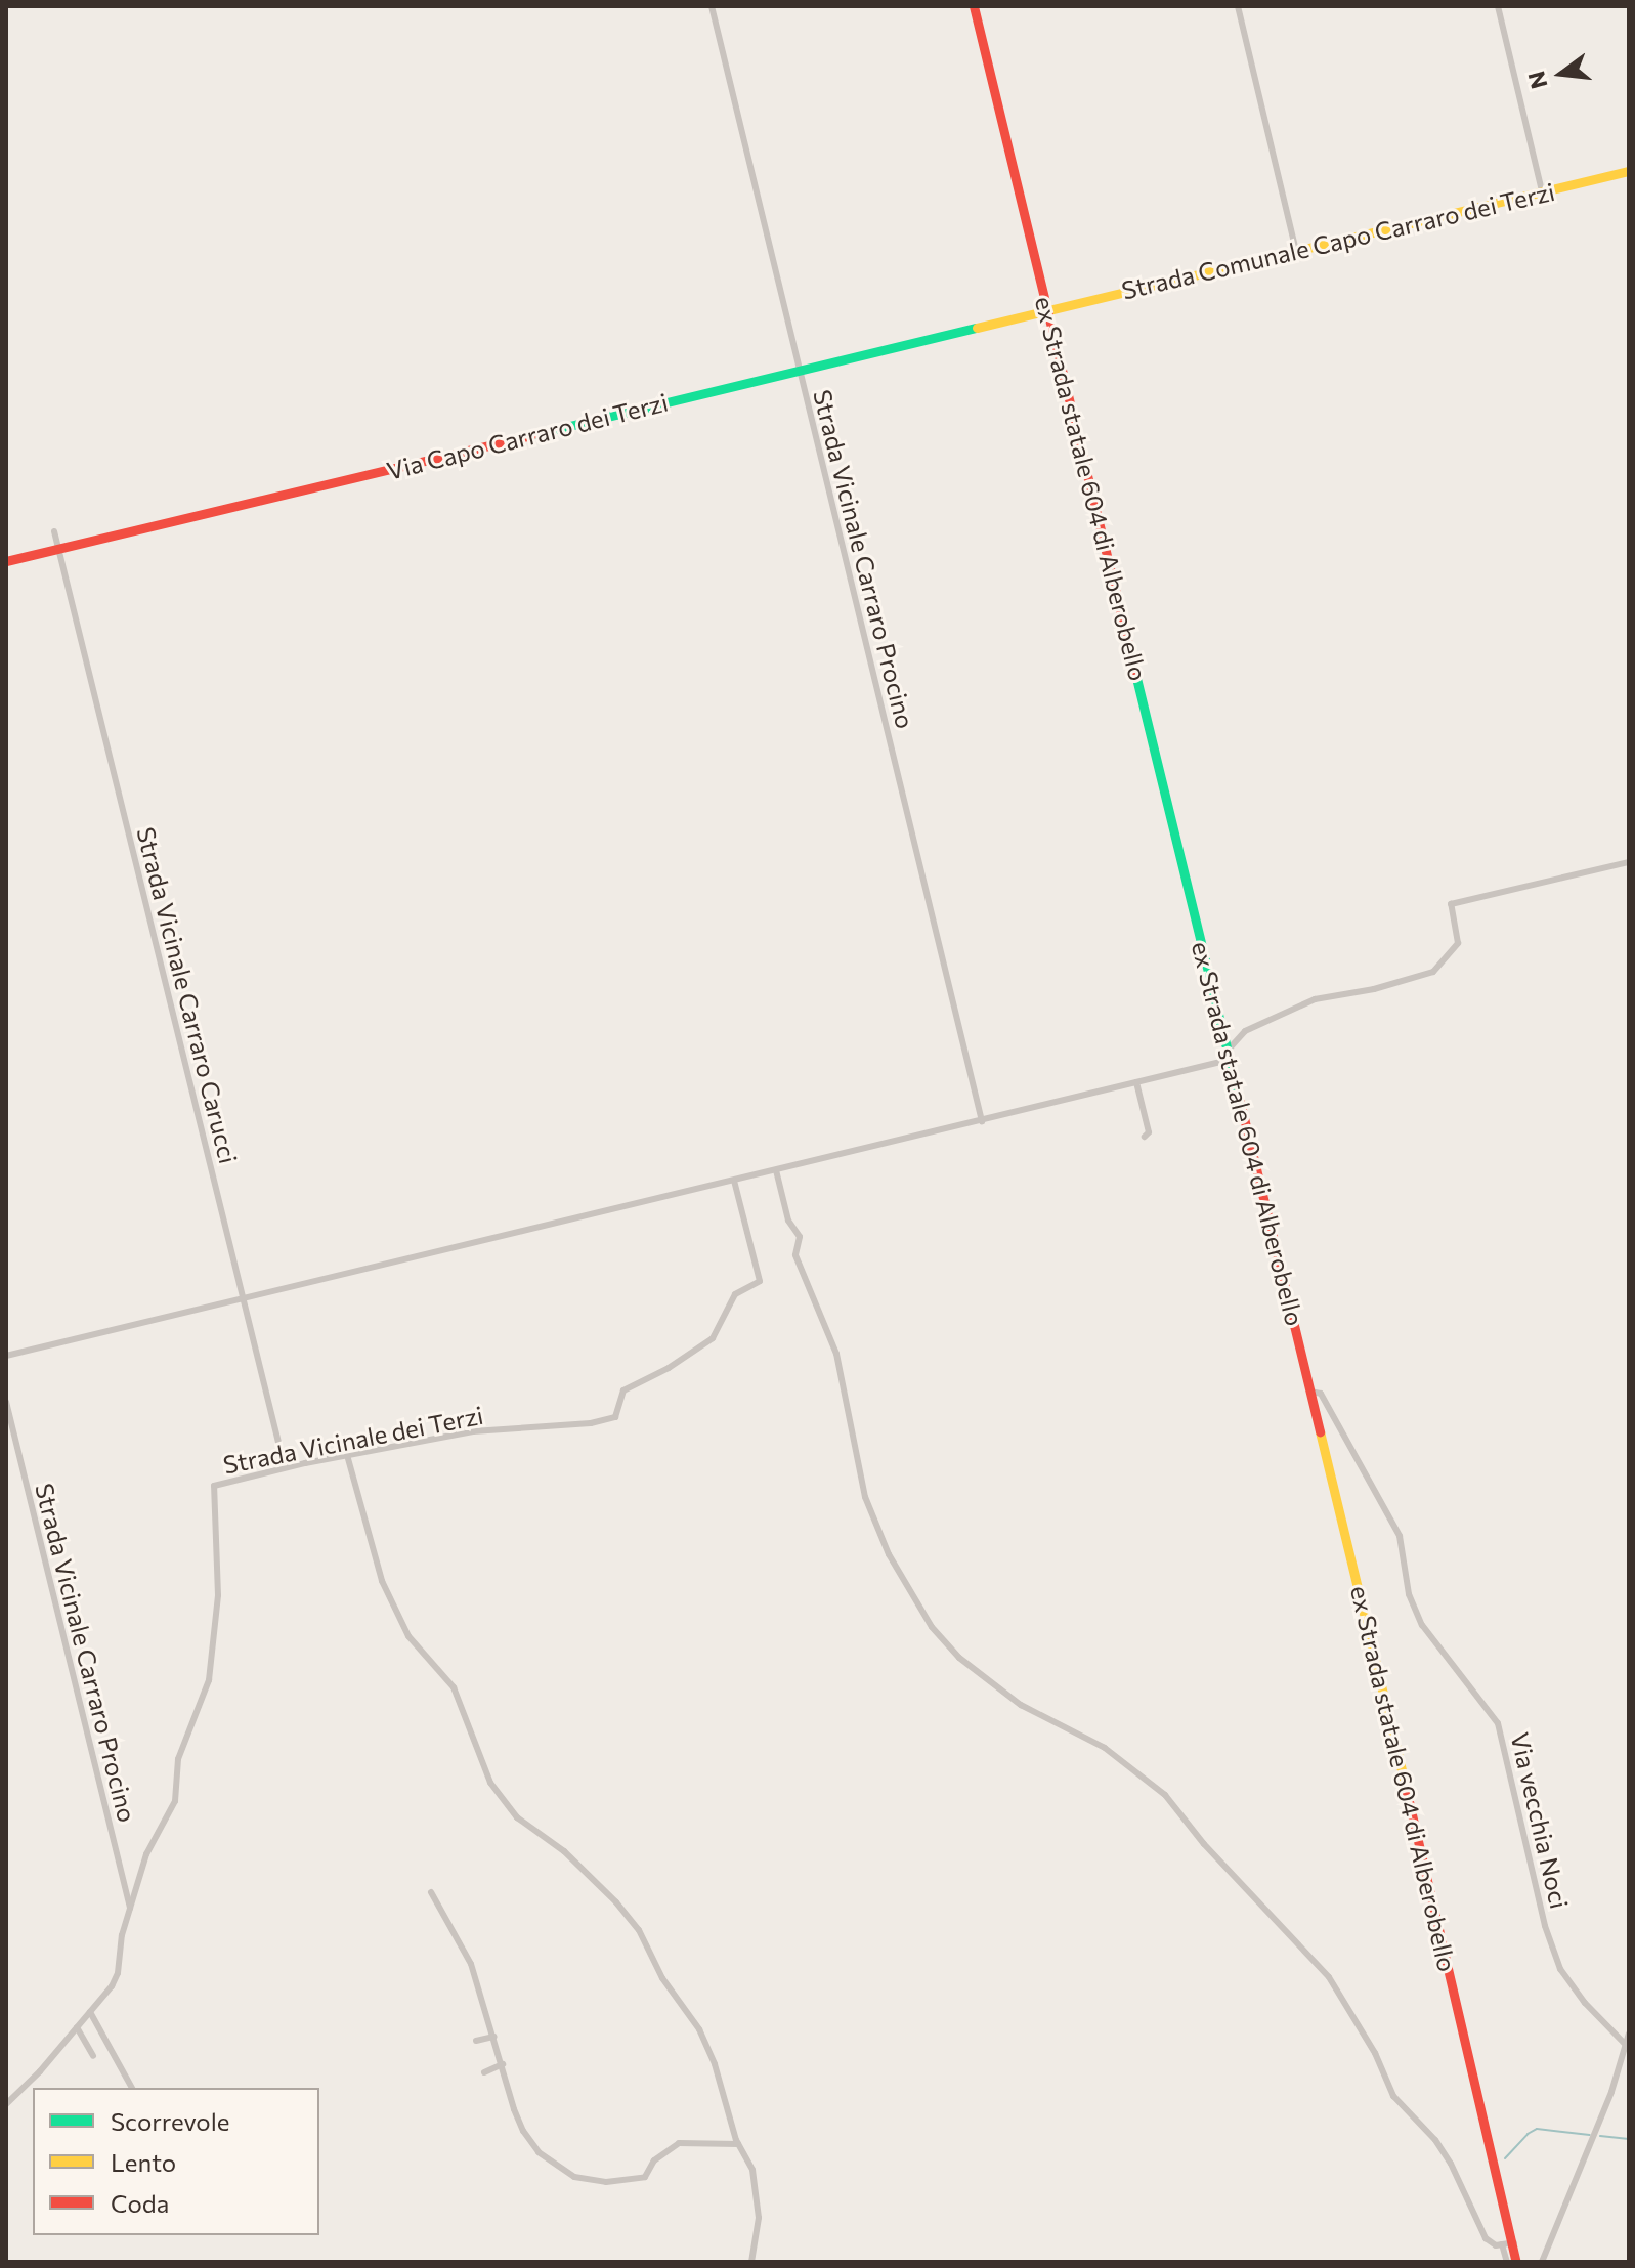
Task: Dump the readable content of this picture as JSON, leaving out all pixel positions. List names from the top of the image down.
{
  "streets": {
    "main road": ["Strada Comunale Capo Carraro dei Terzi", "Via Capo Carraro dei Terzi", "ex Strada statale 604 di Alberobello"],
    "street": [
      "Strada Vicinale Carraro Procino",
      "Strada Vicinale Carraro Carucci",
      "Strada Vicinale dei Terzi",
      "Via vecchia Noci"
    ]
  },
  "crossings": [
    ["Strada Comunale Capo Carraro dei Terzi", "Via Capo Carraro dei Terzi"],
    ["Strada Comunale Capo Carraro dei Terzi", "ex Strada statale 604 di Alberobello"],
    ["Via Capo Carraro dei Terzi", "ex Strada statale 604 di Alberobello"],
    ["Via Capo Carraro dei Terzi", "Strada Vicinale Carraro Procino"],
    ["Via Capo Carraro dei Terzi", "Strada Vicinale Carraro Carucci"],
    ["ex Strada statale 604 di Alberobello", "Via vecchia Noci"],
    ["Strada Vicinale Carraro Procino", "Strada Vicinale dei Terzi"],
    ["Strada Vicinale Carraro Carucci", "Strada Vicinale dei Terzi"]
  ],
  "legend": ["Scorrevole", "Lento", "Coda"],
  "north": "left"
}
